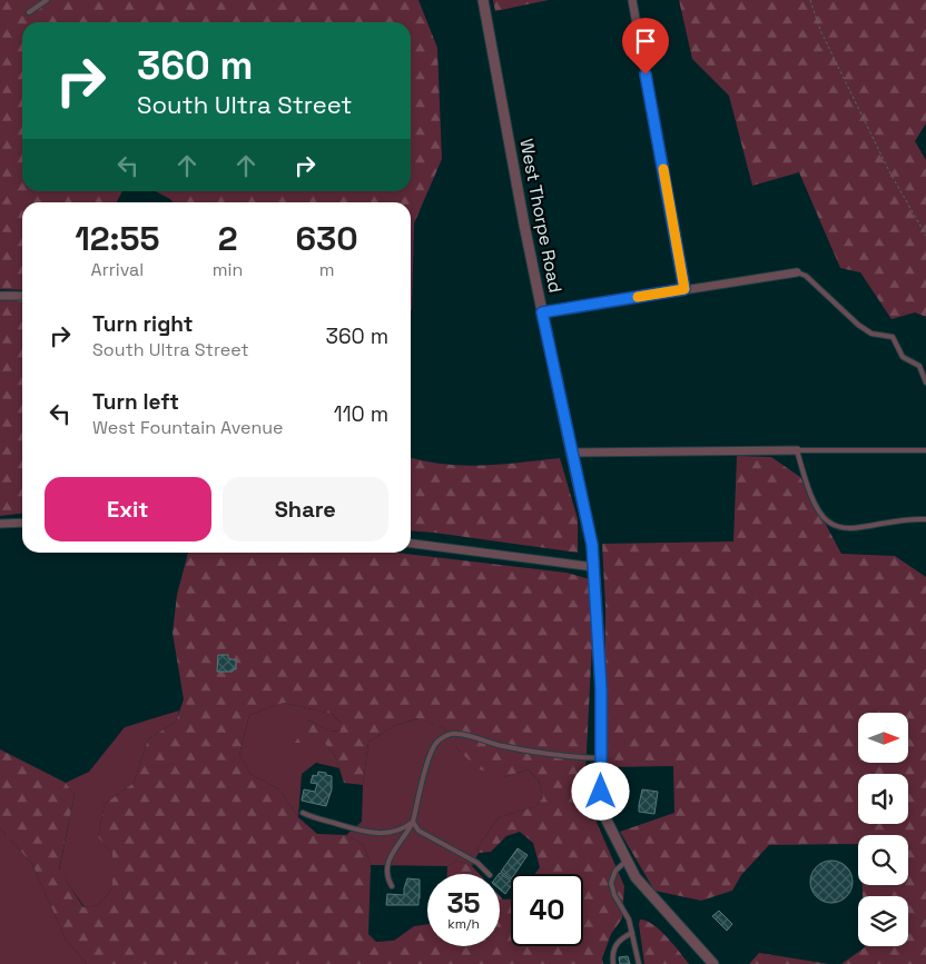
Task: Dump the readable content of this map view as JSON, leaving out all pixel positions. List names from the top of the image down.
{
  "streets": {
    "street": ["West Thorpe Road"]
  },
  "north": "right",
  "page": {
    "turn": ["360 m", "South Ultra Street"],
    "eta": [
      "12:55",
      "Arrival",
      "2",
      "min",
      "630",
      "m"
    ],
    "list": [
      {
        "name": "Turn right",
        "note": "South Ultra Street",
        "value": "360 m"
      },
      {
        "name": "Turn left",
        "note": "West Fountain Avenue",
        "value": "110 m"
      }
    ],
    "buttons": ["Exit", "Share"],
    "speed": "35 km/h",
    "limit": "40"
  }
}
